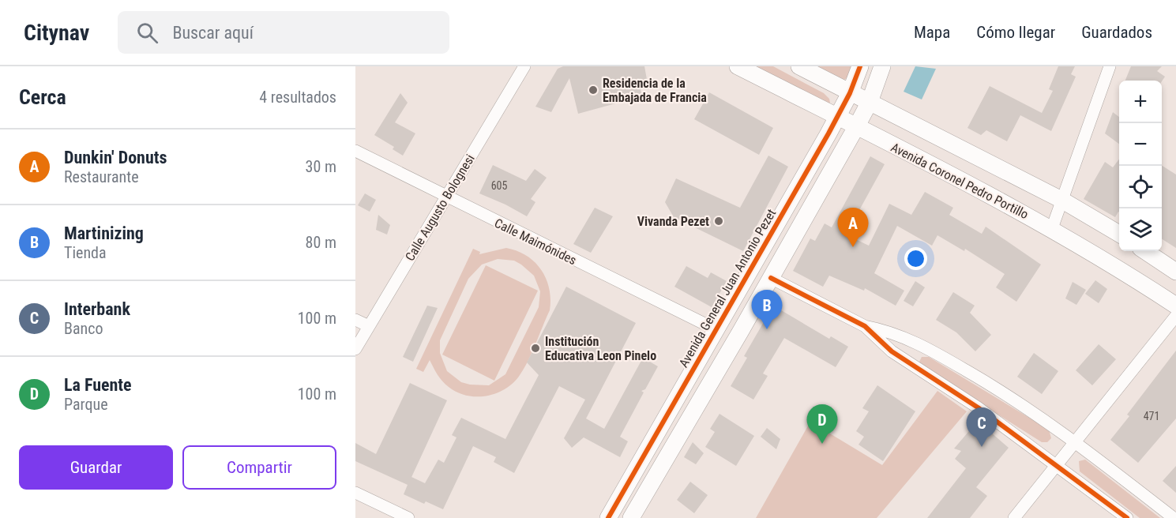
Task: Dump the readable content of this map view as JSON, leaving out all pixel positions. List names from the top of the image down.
{
  "streets": {
    "street": [
      "Avenida Coronel Pedro Portillo",
      "Calle Augusto Bolognesi",
      "Calle Maimónides",
      "Avenida General Juan Antonio Pezet"
    ]
  },
  "crossings": [
    ["Avenida Coronel Pedro Portillo", "Avenida General Juan Antonio Pezet"],
    ["Calle Augusto Bolognesi", "Calle Maimónides"],
    ["Calle Maimónides", "Avenida General Juan Antonio Pezet"]
  ],
  "places": ["Residencia de la Embajada de Francia", "Vivanda Pezet", "Institución Educativa Leon Pinelo"],
  "house_numbers": ["605", "471"],
  "page": {
    "header": "Citynav",
    "search": "Buscar aquí",
    "nav": ["Mapa", "Cómo llegar", "Guardados"],
    "heading": ["Cerca", "4 resultados"],
    "map_buttons": ["+", "−"],
    "list": [
      {
        "mark": "A",
        "name": "Dunkin' Donuts",
        "note": "Restaurante",
        "value": "30 m"
      },
      {
        "mark": "B",
        "name": "Martinizing",
        "note": "Tienda",
        "value": "80 m"
      },
      {
        "mark": "C",
        "name": "Interbank",
        "note": "Banco",
        "value": "100 m"
      },
      {
        "mark": "D",
        "name": "La Fuente",
        "note": "Parque",
        "value": "100 m"
      }
    ],
    "pins": [
      "A",
      "B",
      "D",
      "C"
    ],
    "buttons": ["Guardar", "Compartir"]
  }
}
